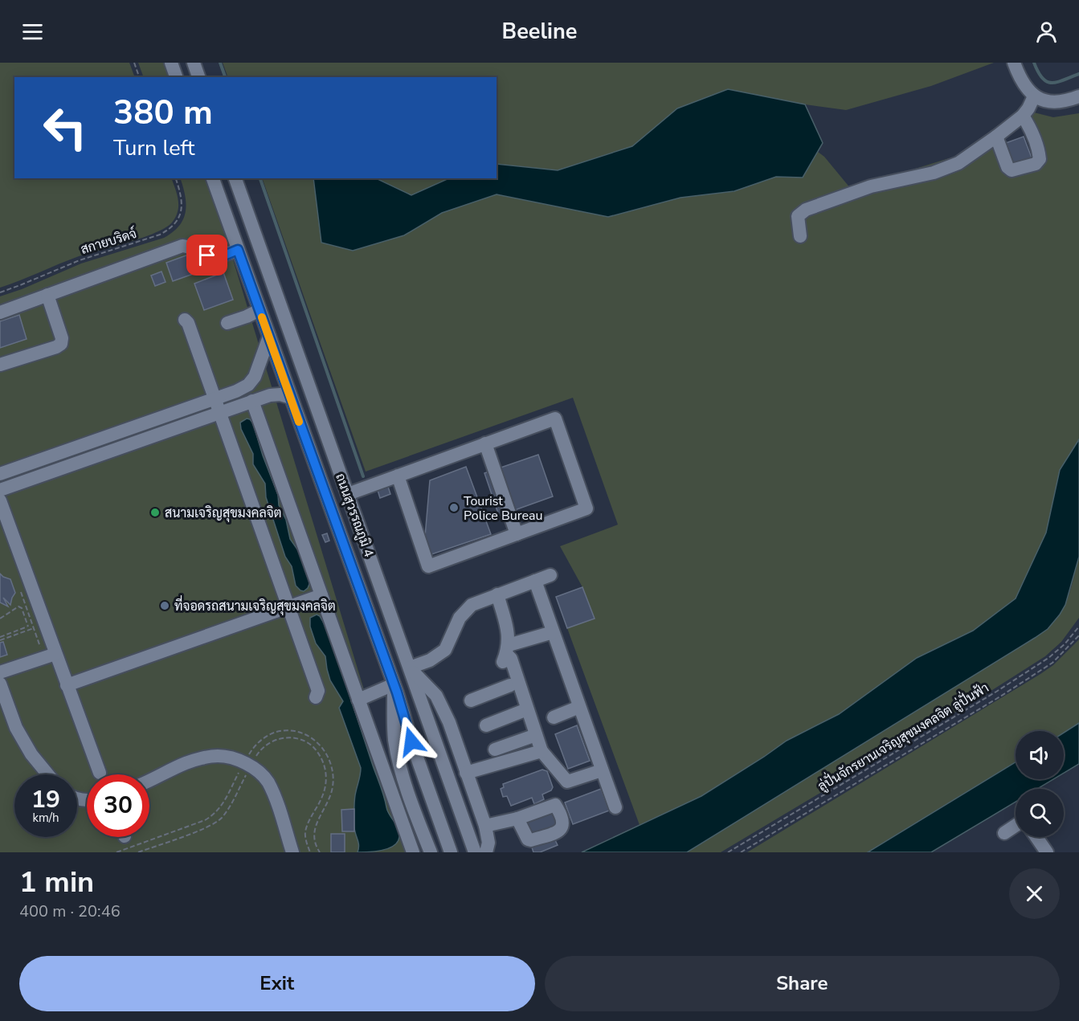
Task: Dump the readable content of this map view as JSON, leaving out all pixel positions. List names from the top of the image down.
{
  "streets": {
    "street": ["ถนนสุวรรณภูมิ 4"],
    "path": ["สกายบริดจ์", "ลู่ปั่นจักรยานเจริญสุขมงคลจิต ลู่ปั่นฟ้า"]
  },
  "places": ["Tourist Police Bureau", "สนามเจริญสุขมงคลจิต", "ที่จอดรถสนามเจริญสุขมงคลจิต"],
  "page": {
    "header": "Beeline",
    "turn": ["380 m", "Turn left"],
    "speed": "19 km/h",
    "limit": "30",
    "heading": ["1 min", "400 m · 20:46"],
    "buttons": ["Exit", "Share"]
  }
}
